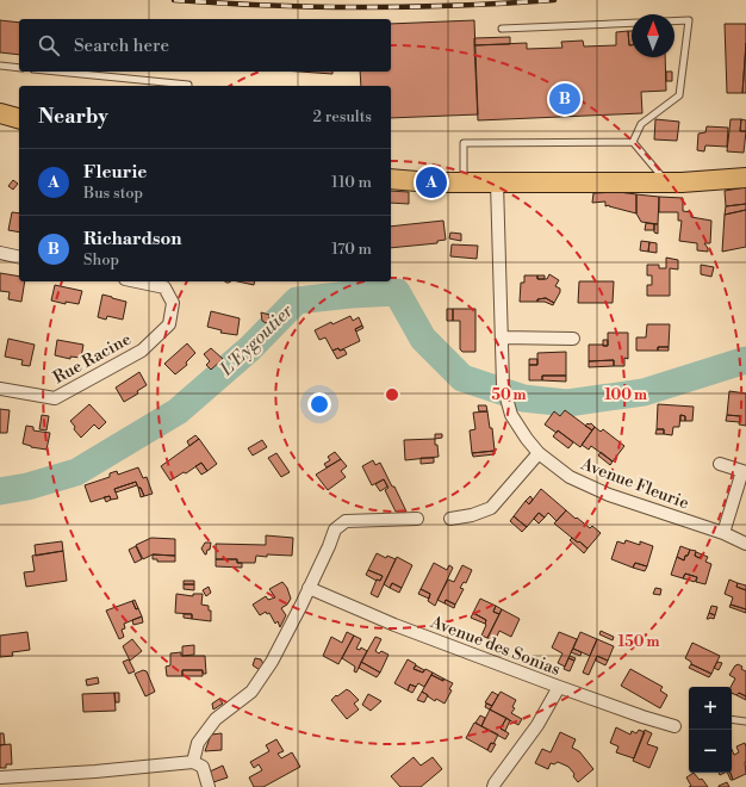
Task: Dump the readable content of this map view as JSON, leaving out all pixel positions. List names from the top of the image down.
{
  "streets": {
    "street": ["Rue Racine", "Avenue Fleurie", "Avenue des Sonias"]
  },
  "water": ["L'Eygoutier"],
  "north": "top",
  "page": {
    "search": "Search here",
    "pins": ["B", "A"],
    "heading": ["Nearby", "2 results"],
    "list": [
      {
        "mark": "A",
        "name": "Fleurie",
        "note": "Bus stop",
        "value": "110 m"
      },
      {
        "mark": "B",
        "name": "Richardson",
        "note": "Shop",
        "value": "170 m"
      }
    ],
    "map_buttons": ["+", "−"]
  },
  "rings": ["50 m", "100 m", "150 m"]
}
